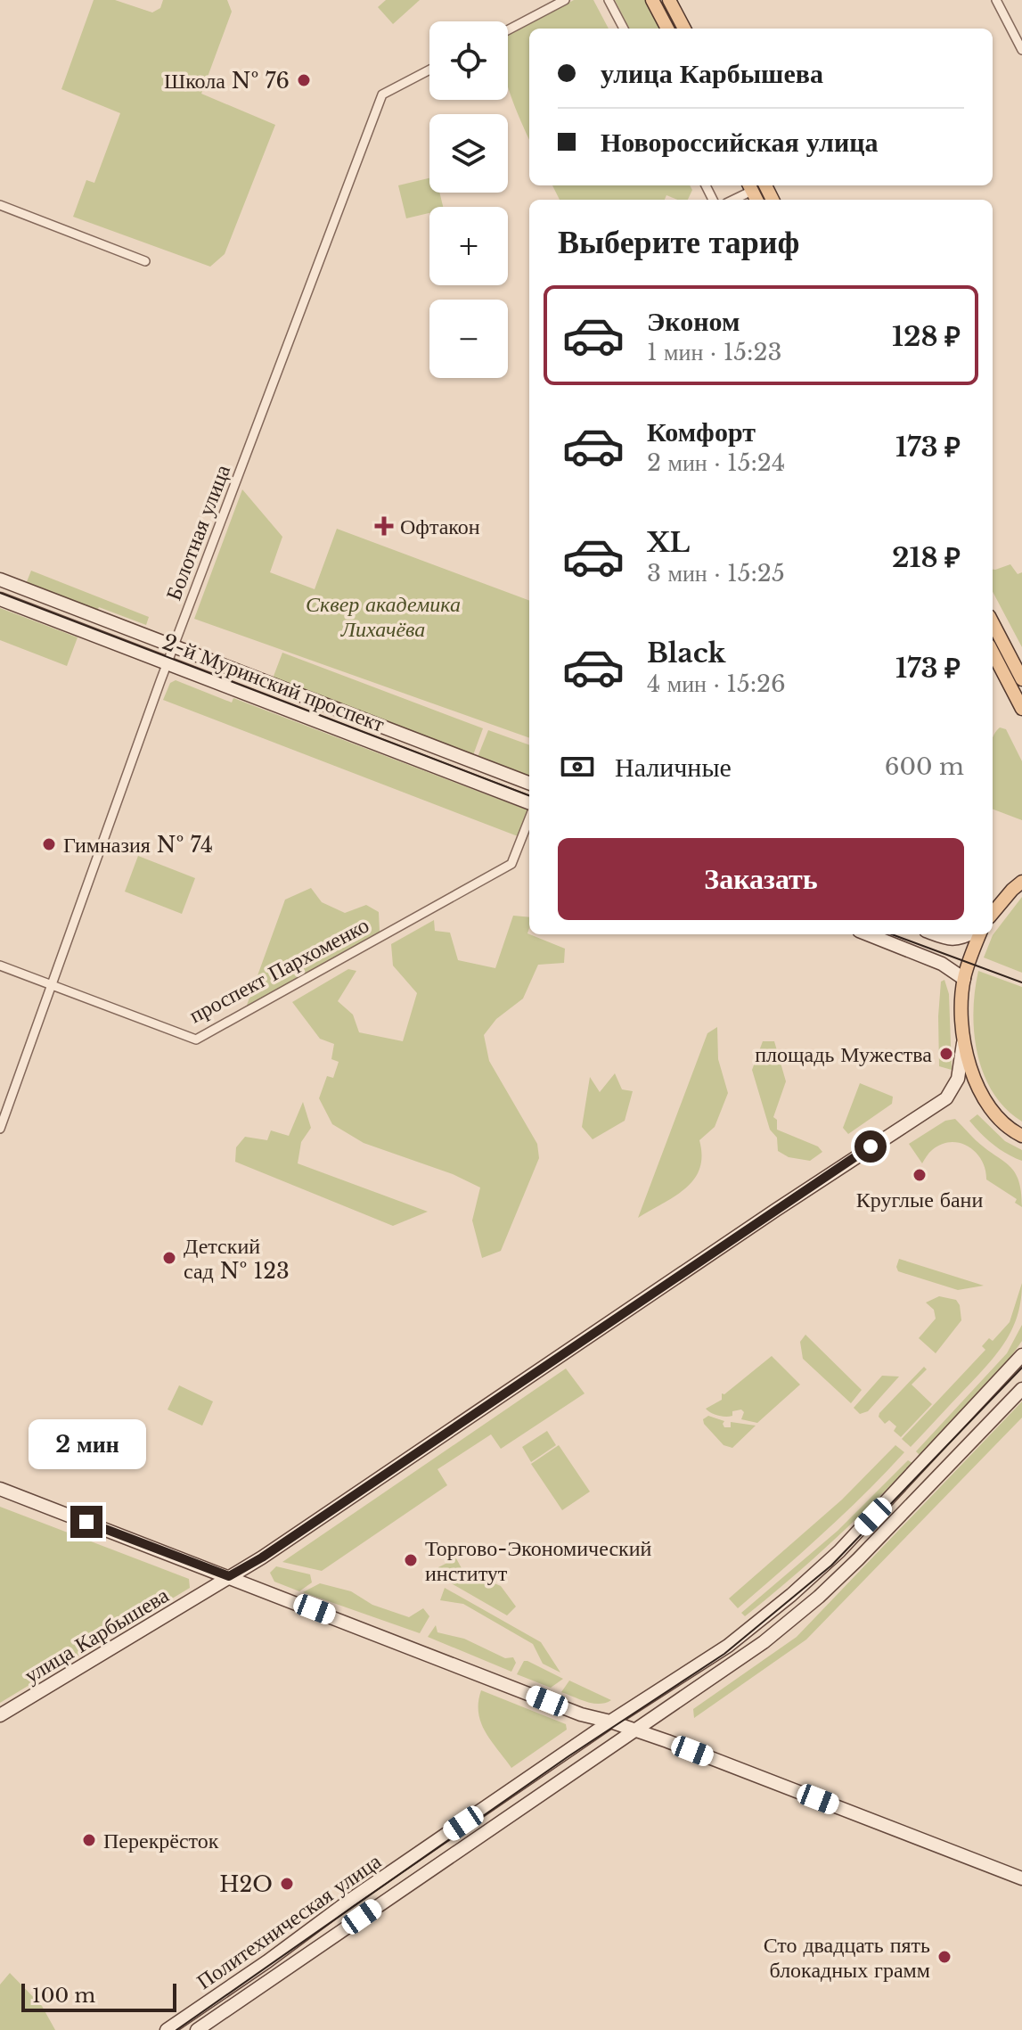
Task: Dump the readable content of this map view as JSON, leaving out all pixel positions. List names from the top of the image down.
{
  "streets": {
    "main road": ["2-й Муринский проспект", "улица Карбышева", "Политехническая улица"],
    "street": ["Болотная улица", "проспект Пархоменко"]
  },
  "crossings": [
    ["Болотная улица", "2-й Муринский проспект"],
    ["Болотная улица", "проспект Пархоменко"]
  ],
  "parks": ["Сквер академика Лихачёва"],
  "places": {
    "other": [
      "Школа № 76",
      "Гимназия № 74",
      "площадь Мужества",
      "Круглые бани",
      "Детский сад № 123",
      "Торгово-Экономический институт",
      "Перекрёсток",
      "H2O",
      "Сто двадцать пять блокадных грамм"
    ],
    "health": ["Офтакон"]
  },
  "scale_bar": "100 m",
  "page": {
    "map_buttons": ["+", "−"],
    "banner": ["улица Карбышева", "Новороссийская улица"],
    "heading": "Выберите тариф",
    "list": [
      {
        "name": "Эконом",
        "note": "1 мин · 15:23",
        "value": "128 ₽"
      },
      {
        "name": "Комфорт",
        "note": "2 мин · 15:24",
        "value": "173 ₽"
      },
      {
        "name": "XL",
        "note": "3 мин · 15:25",
        "value": "218 ₽"
      },
      {
        "name": "Black",
        "note": "4 мин · 15:26",
        "value": "173 ₽"
      }
    ],
    "pay": ["Наличные", "600 m"],
    "buttons": "Заказать",
    "bubble": "2 мин",
    "scale": "100 m"
  }
}
